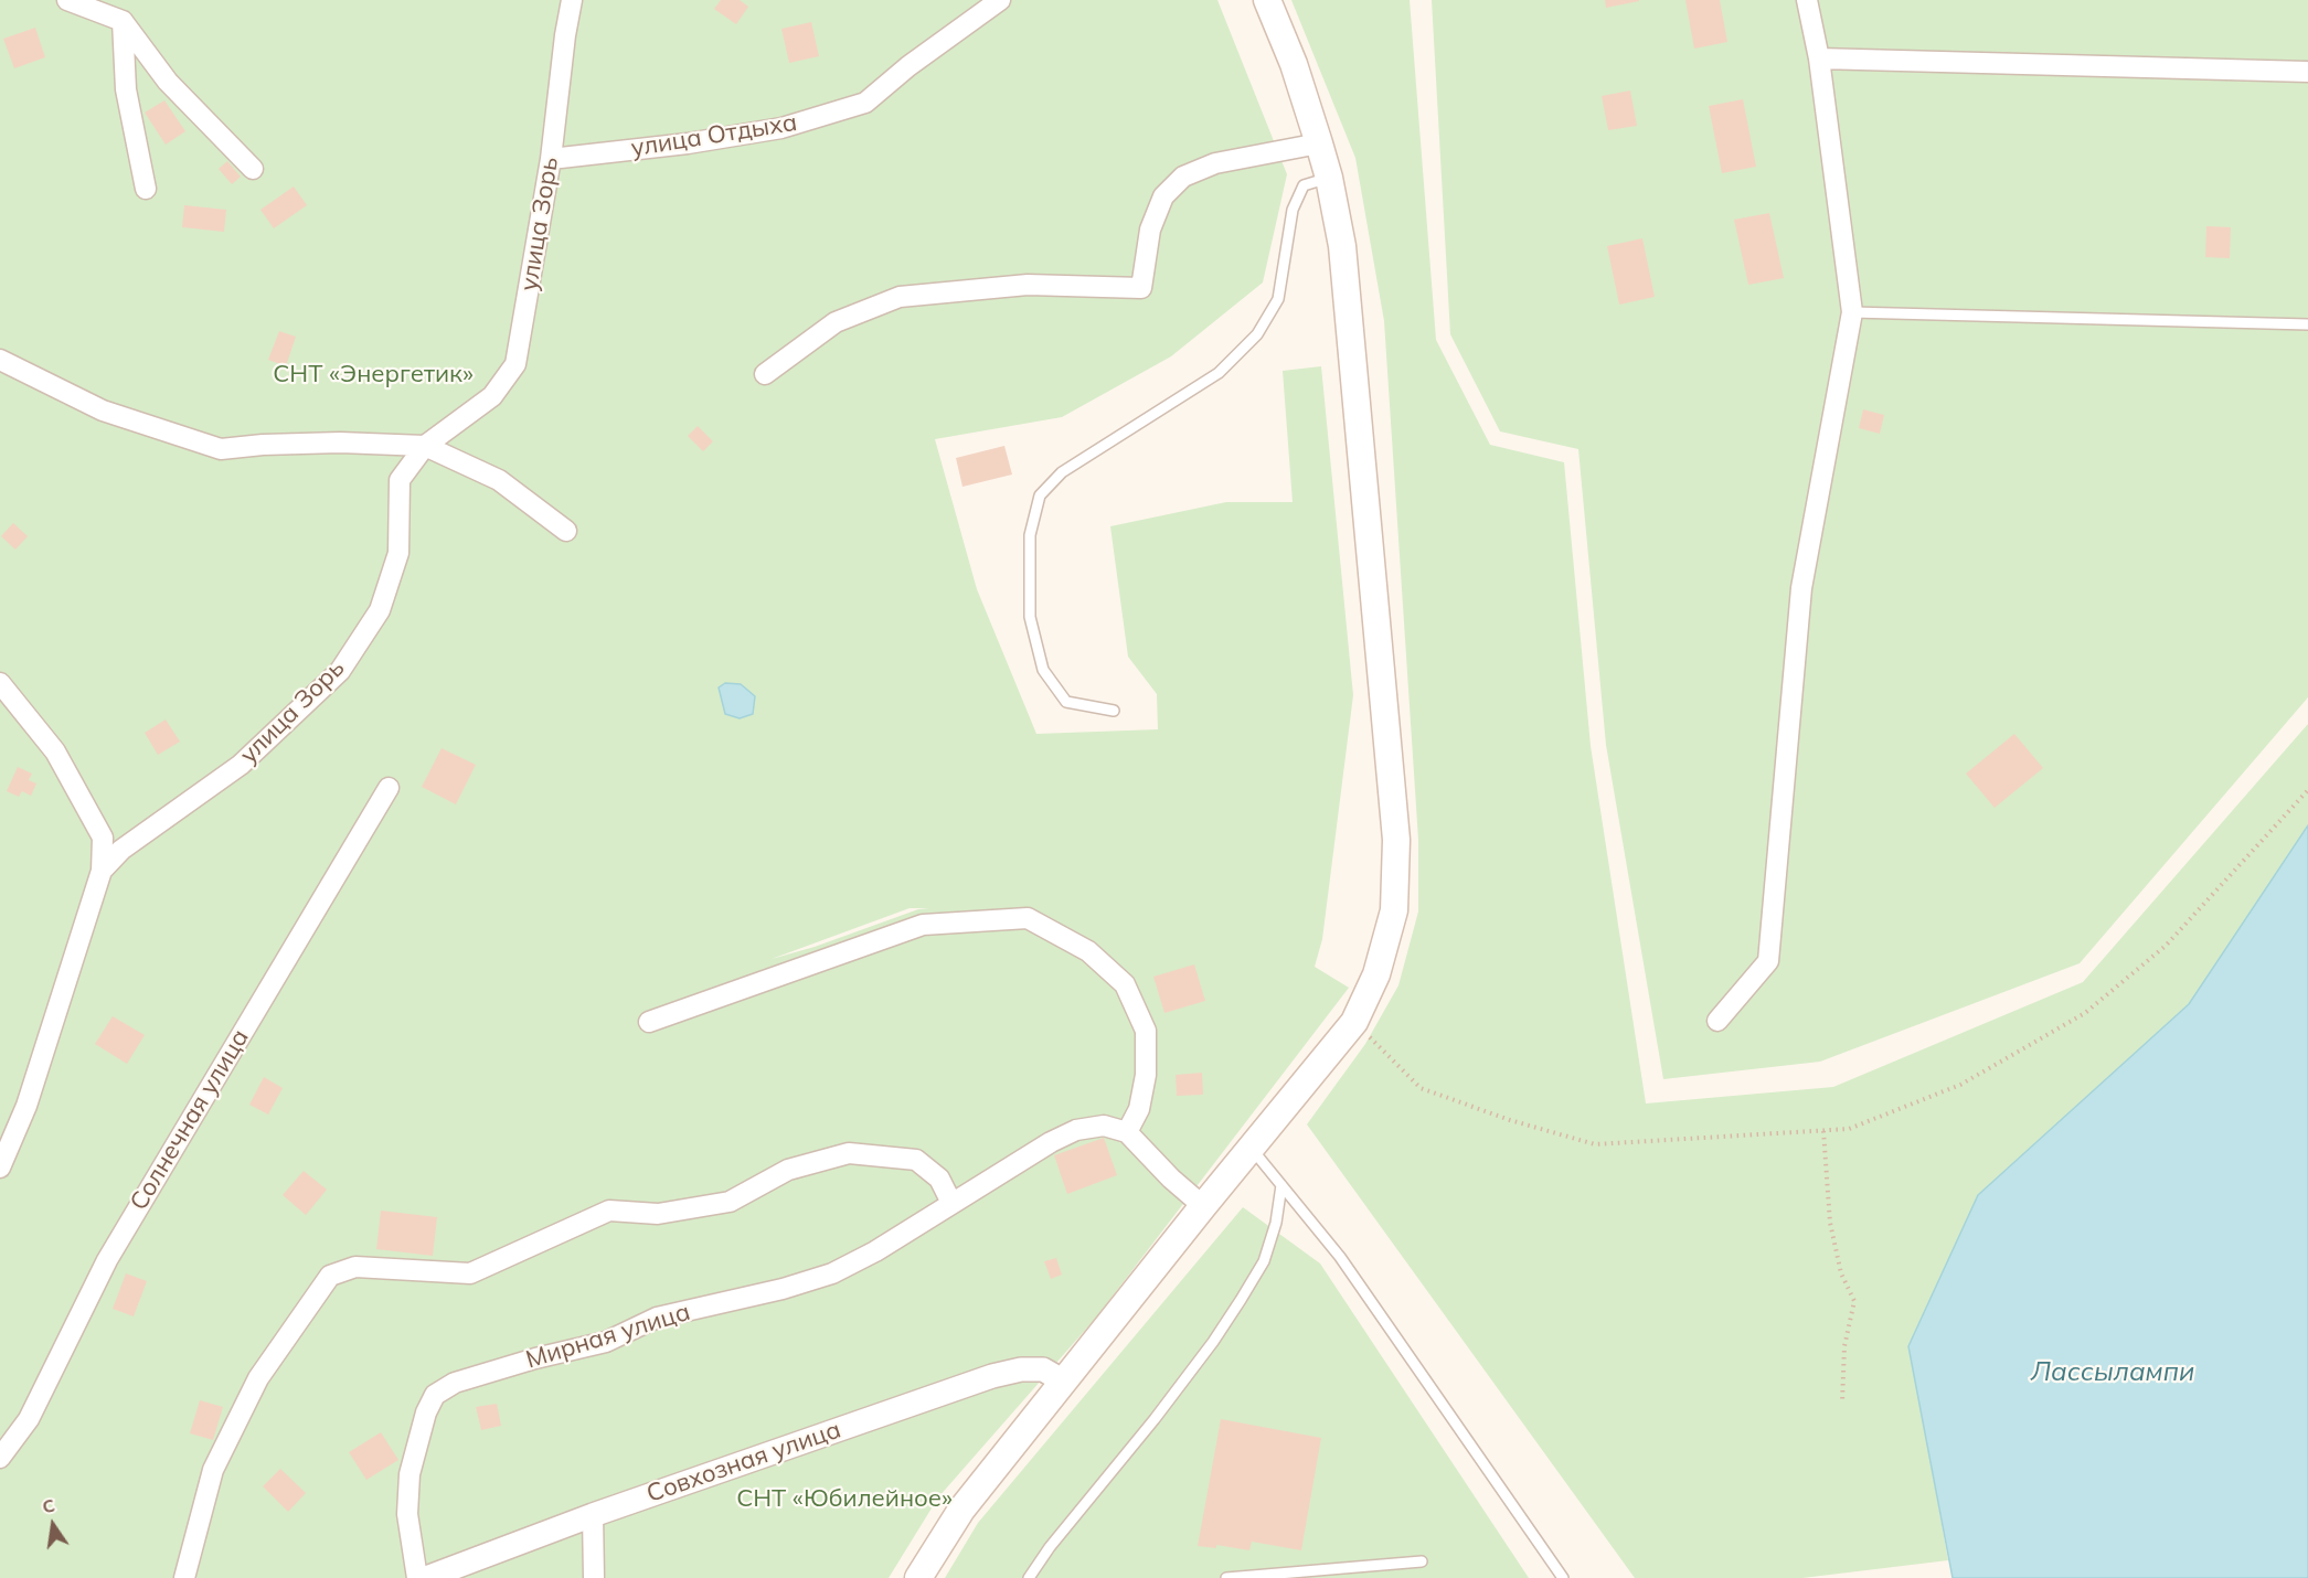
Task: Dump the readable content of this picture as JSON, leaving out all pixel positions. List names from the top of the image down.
{
  "streets": {
    "street": [
      "улица Отдыха",
      "улица Зорь",
      "Солнечная улица",
      "Мирная улица",
      "Совхозная улица"
    ]
  },
  "crossings": [
    ["улица Отдыха", "улица Зорь"]
  ],
  "water": ["Лассылампи"],
  "parks": ["СНТ «Энергетик»", "СНТ «Юбилейное»"],
  "north": "top"
}
